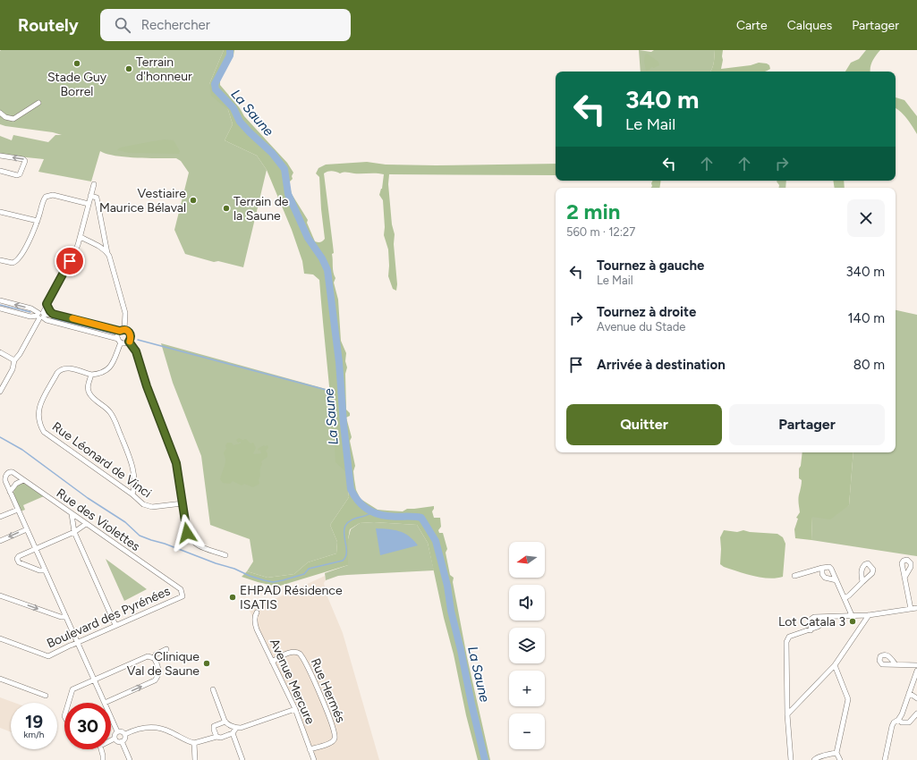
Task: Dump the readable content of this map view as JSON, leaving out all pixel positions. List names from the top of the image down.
{
  "streets": {
    "street": [
      "Rue Léonard de Vinci",
      "Rue des Violettes",
      "Boulevard des Pyrénées",
      "Avenue Mercure",
      "Rue Hermés"
    ]
  },
  "crossings": [
    ["Rue des Violettes", "Boulevard des Pyrénées"],
    ["Avenue Mercure", "Rue Hermés"]
  ],
  "water": ["La Saune"],
  "places": [
    "Stade Guy Borrel",
    "Terrain d'honneur",
    "Vestiaire Maurice Bélaval",
    "Terrain de la Saune",
    "EHPAD Résidence ISATIS",
    "Lot Catala 3",
    "Clinique Val de Saune"
  ],
  "north": "left",
  "page": {
    "header": "Routely",
    "search": "Rechercher",
    "nav": ["Carte", "Calques", "Partager"],
    "turn": ["340 m", "Le Mail"],
    "heading": ["2 min", "560 m · 12:27"],
    "list": [
      {
        "name": "Tournez à gauche",
        "note": "Le Mail",
        "value": "340 m"
      },
      {
        "name": "Tournez à droite",
        "note": "Avenue du Stade",
        "value": "140 m"
      },
      {
        "name": "Arrivée à destination",
        "value": "80 m"
      }
    ],
    "buttons": ["Quitter", "Partager"],
    "map_buttons": ["+", "−"],
    "speed": "19 km/h",
    "limit": "30"
  }
}
